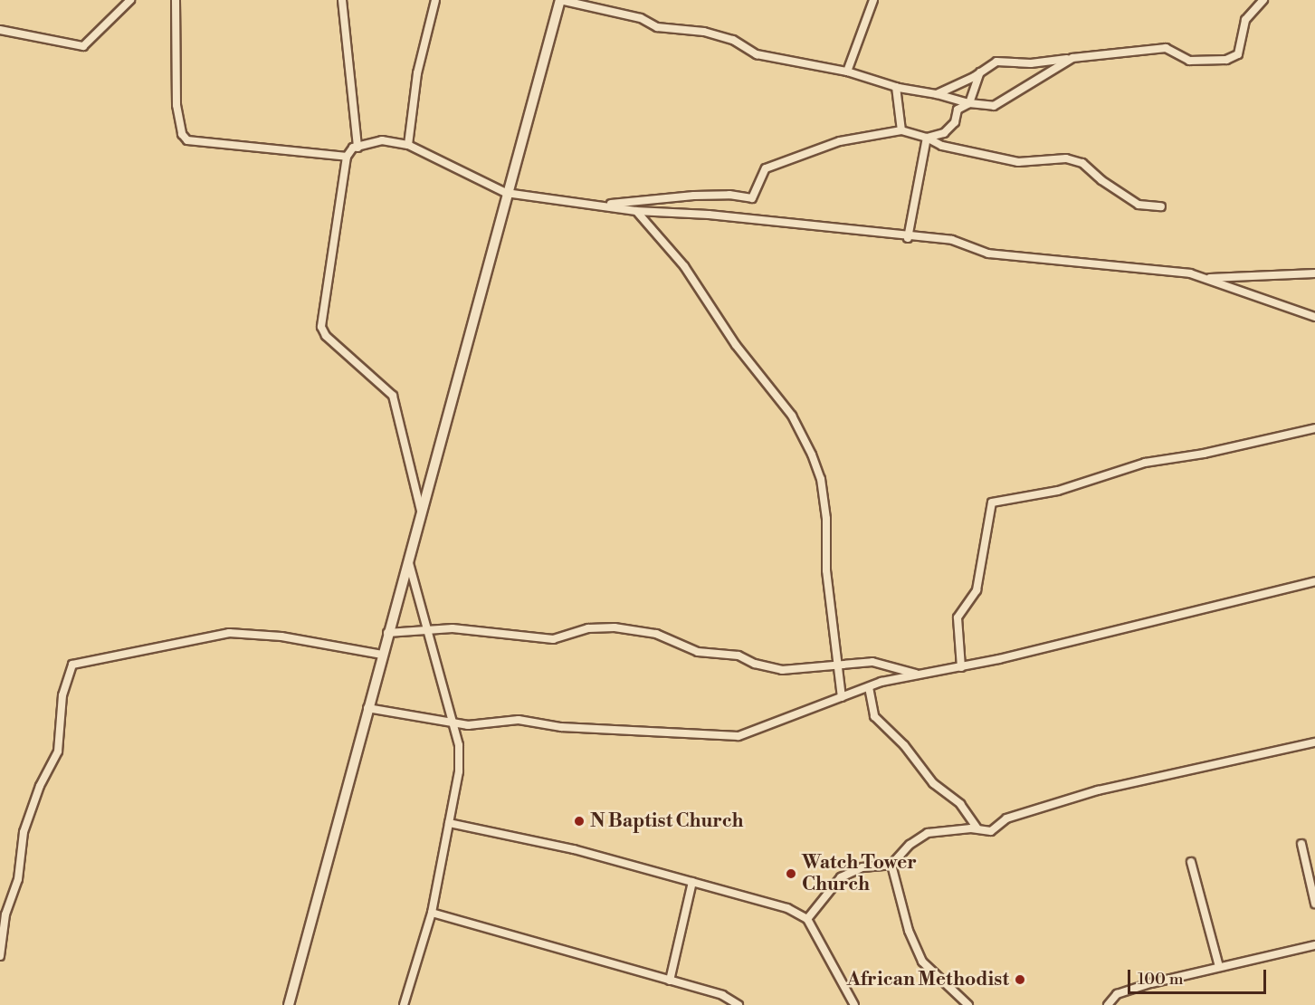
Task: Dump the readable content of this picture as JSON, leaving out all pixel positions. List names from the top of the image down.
{
  "places": ["N Baptist Church", "Watch Tower Church", "African Methodist"],
  "scale_bar": "100 m"
}
